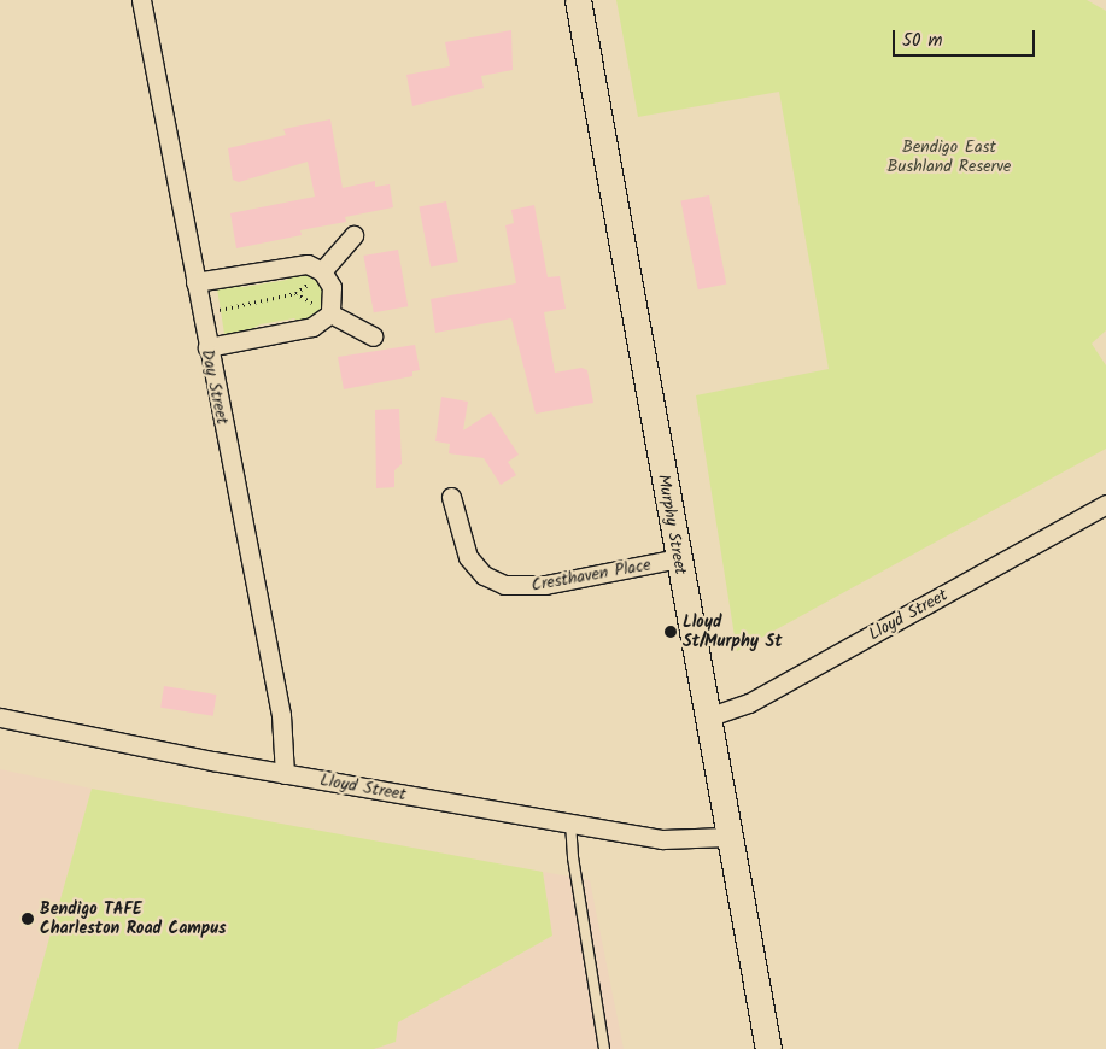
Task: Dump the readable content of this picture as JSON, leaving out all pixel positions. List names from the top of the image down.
{
  "streets": {
    "street": [
      "Day Street",
      "Murphy Street",
      "Cresthaven Place",
      "Lloyd Street"
    ]
  },
  "crossings": [
    ["Day Street", "Lloyd Street"],
    ["Murphy Street", "Cresthaven Place"],
    ["Murphy Street", "Lloyd Street"]
  ],
  "parks": ["Bendigo East Bushland Reserve"],
  "places": ["Lloyd St/Murphy St", "Bendigo TAFE Charleston Road Campus"],
  "scale_bar": "50 m"
}
